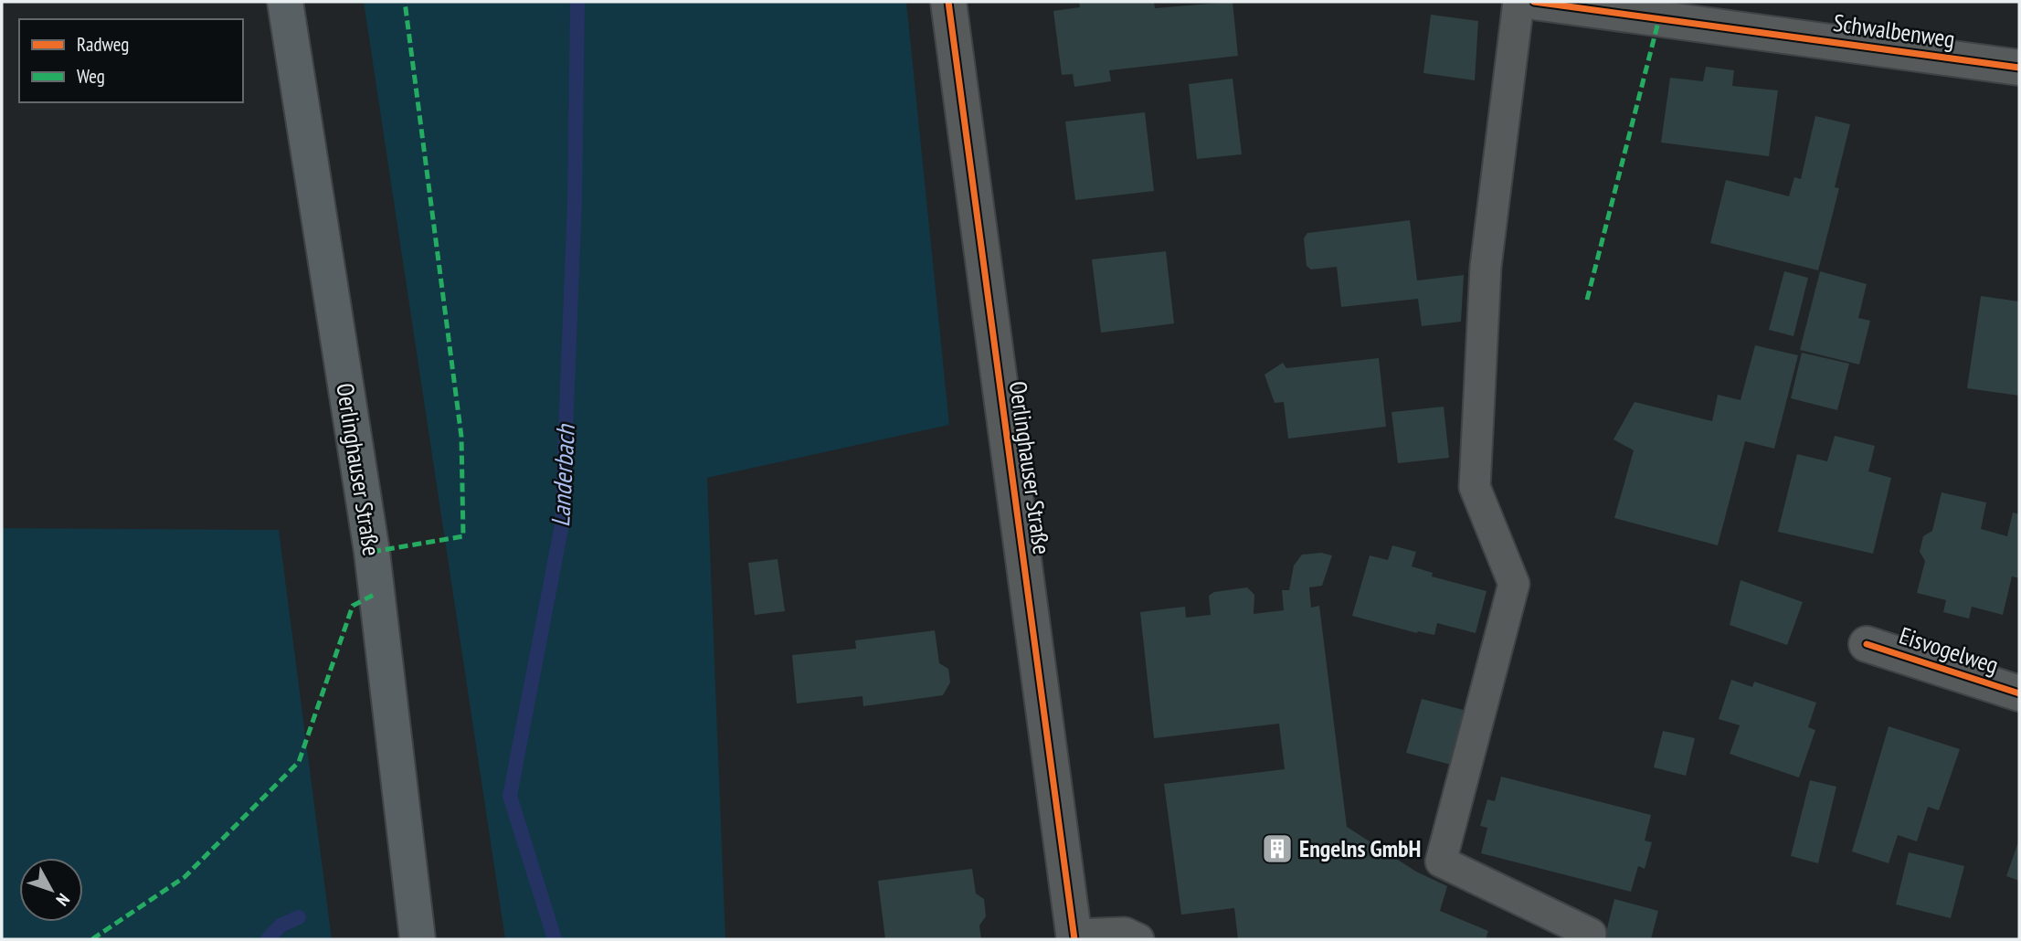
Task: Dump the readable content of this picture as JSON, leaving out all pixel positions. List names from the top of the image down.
{
  "streets": {
    "main road": ["Oerlinghauser Straße"],
    "street": ["Schwalbenweg", "Eisvogelweg"]
  },
  "water": ["Landerbach"],
  "places": {
    "building": ["Engelns GmbH"]
  },
  "legend": ["Radweg", "Weg"],
  "north": "bottom right"
}
